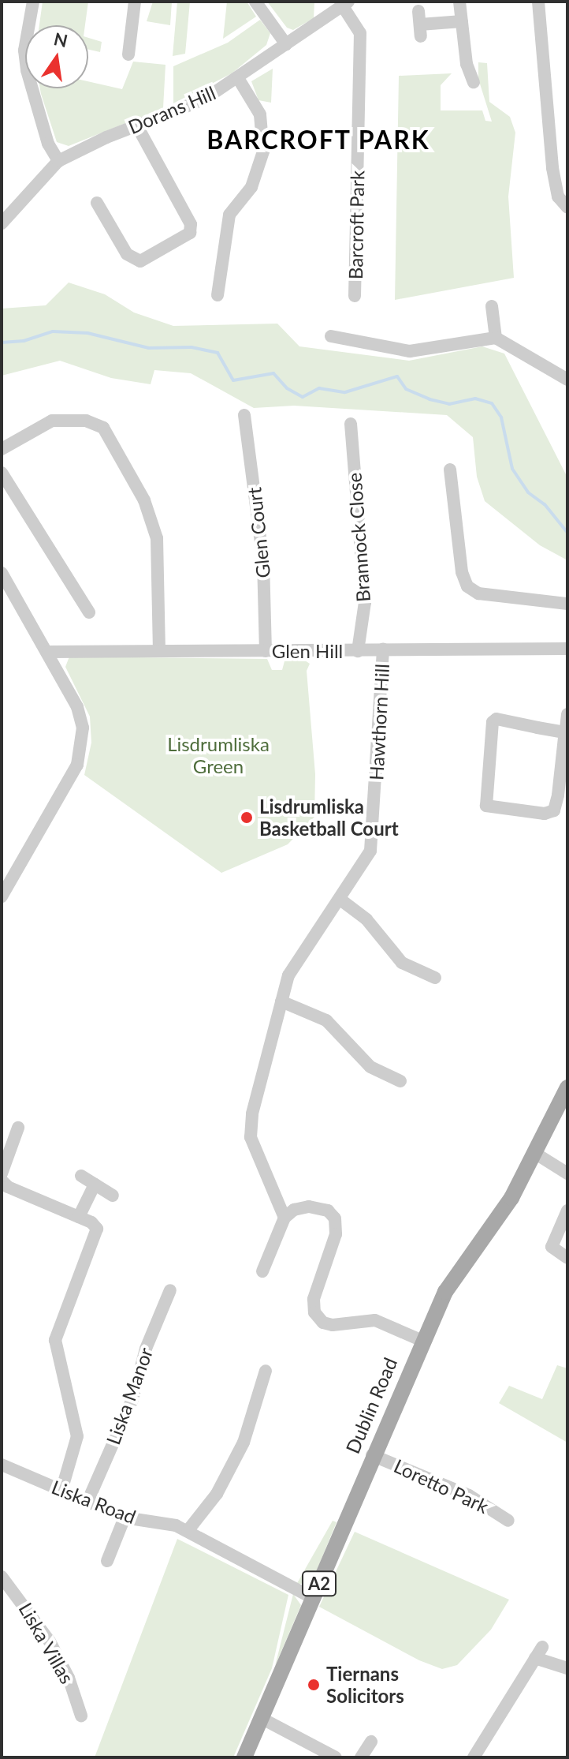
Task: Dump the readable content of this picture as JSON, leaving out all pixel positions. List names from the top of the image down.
{
  "streets": {
    "main road": ["Dublin Road", "A2"],
    "street": [
      "Dorans Hill",
      "Barcroft Park",
      "Glen Court",
      "Brannock Close",
      "Glen Hill",
      "Hawthorn Hill",
      "Liska Manor",
      "Loretto Park",
      "Liska Road",
      "Liska Villas"
    ]
  },
  "crossings": [
    ["Dorans Hill", "Barcroft Park"],
    ["Glen Court", "Glen Hill"],
    ["Brannock Close", "Glen Hill"],
    ["Glen Hill", "Hawthorn Hill"],
    ["Liska Manor", "Liska Road"],
    ["Dublin Road", "Loretto Park"],
    ["Dublin Road", "Liska Road"]
  ],
  "districts": ["BARCROFT PARK"],
  "parks": ["Lisdrumliska Green"],
  "places": ["Lisdrumliska Basketball Court", "Tiernans Solicitors"],
  "north": "top"
}
